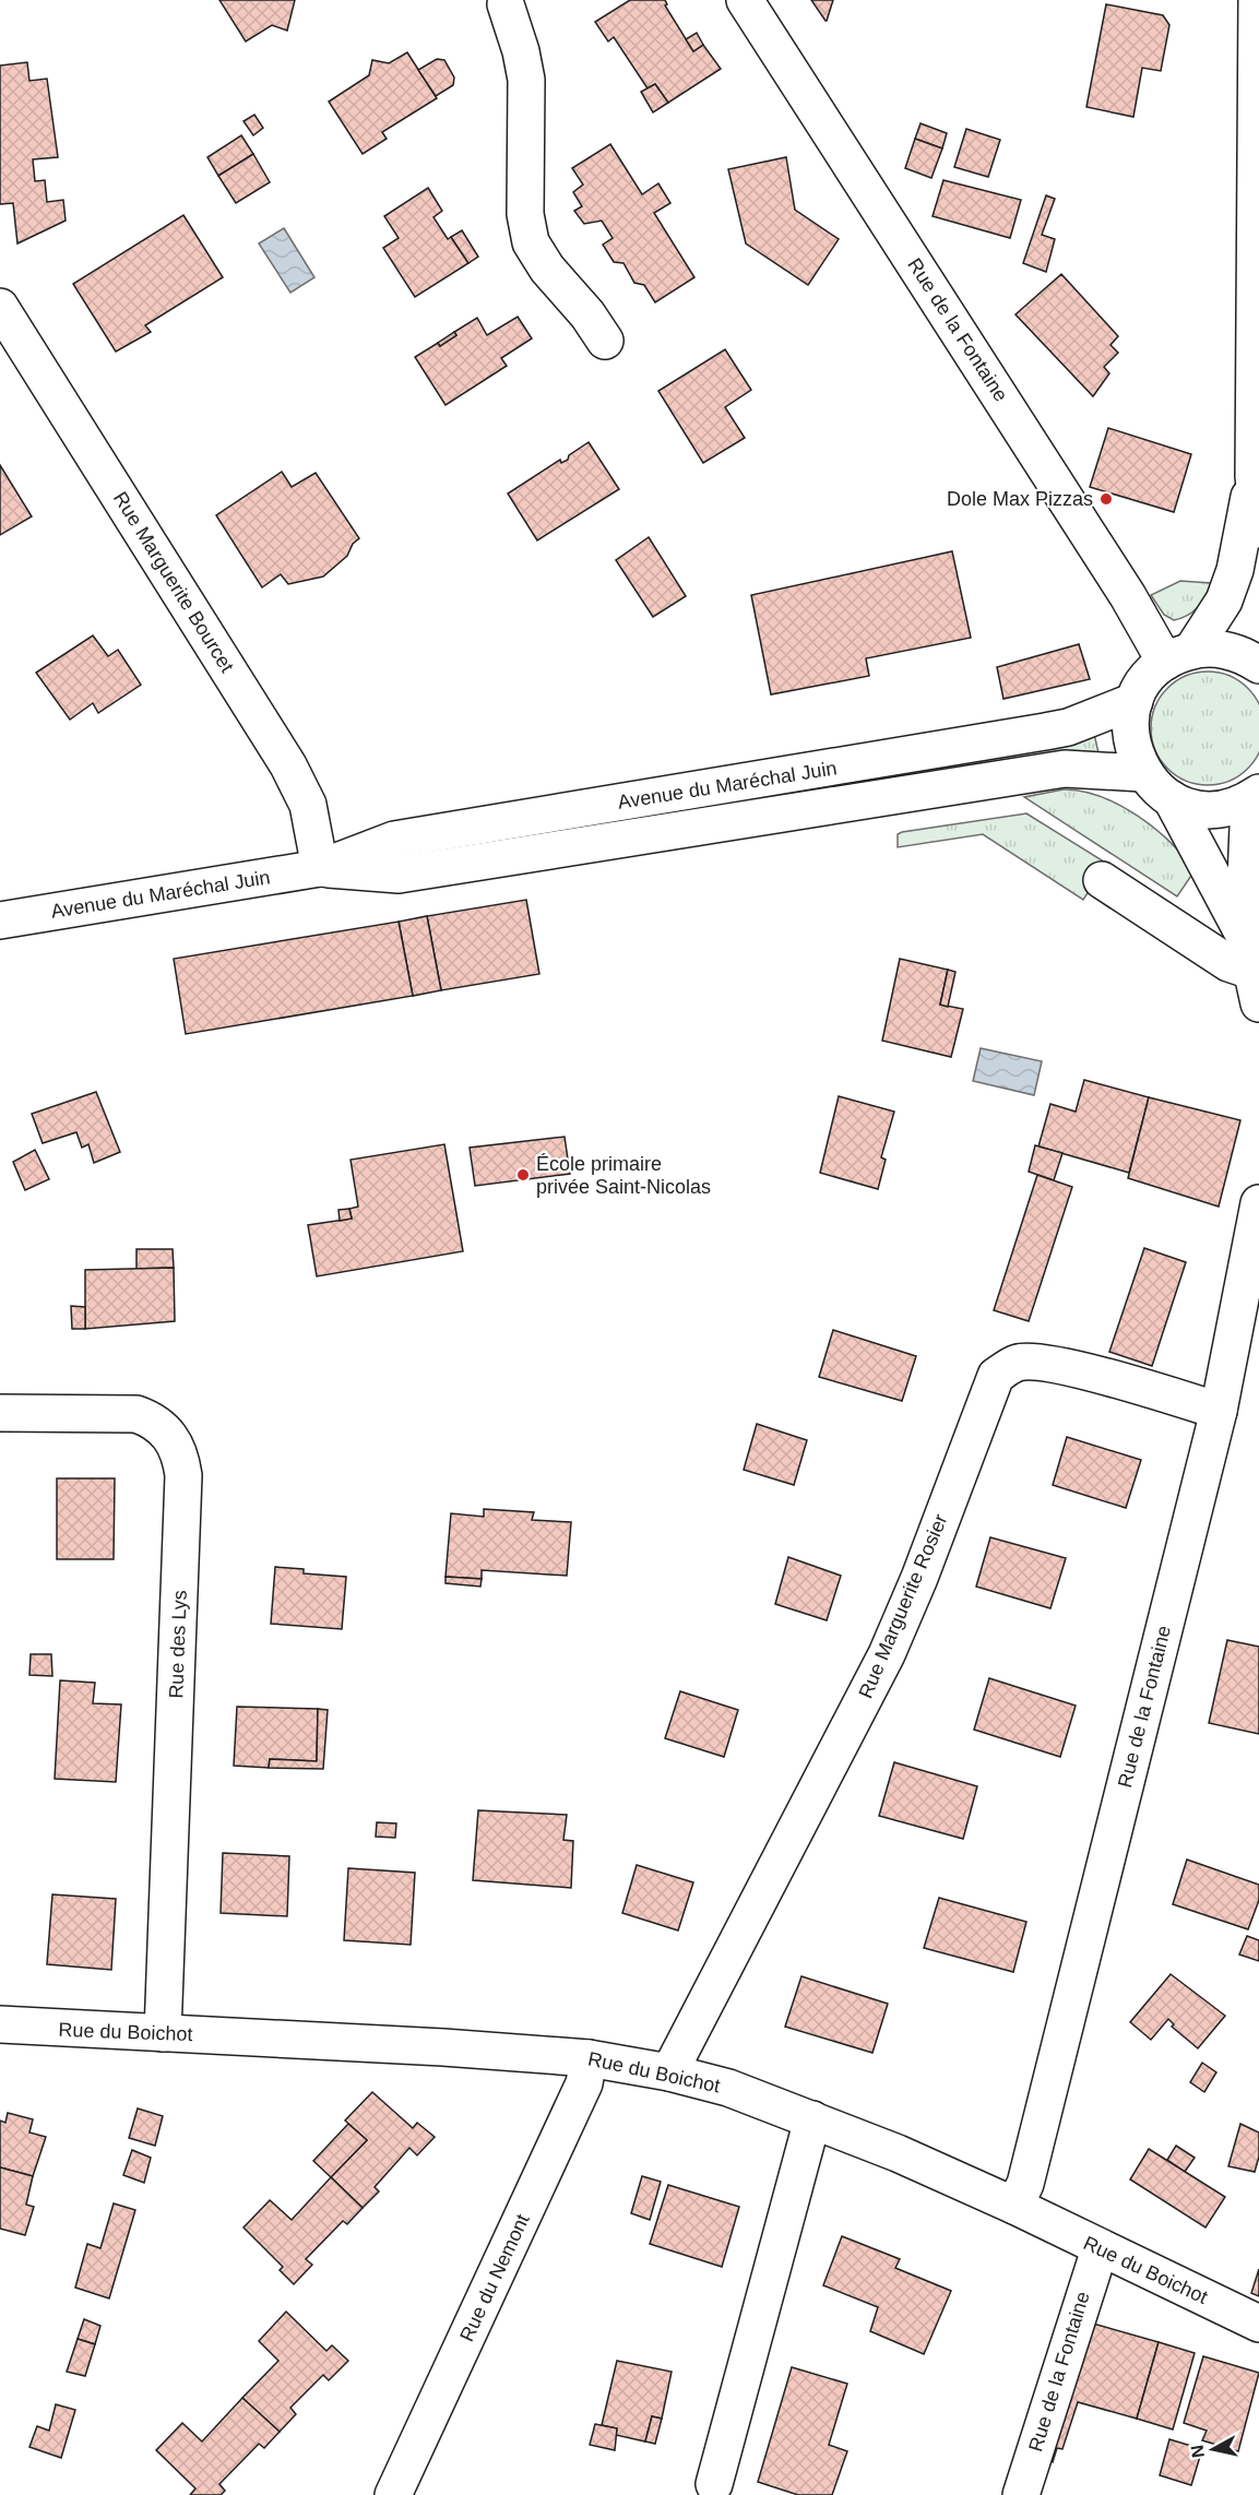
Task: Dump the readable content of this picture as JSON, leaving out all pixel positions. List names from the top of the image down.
{
  "streets": {
    "street": [
      "Rue de la Fontaine",
      "Rue Marguerite Bourcet",
      "Avenue du Maréchal Juin",
      "Rue Marguerite Rosier",
      "Rue des Lys",
      "Rue du Boichot",
      "Rue du Nemont"
    ]
  },
  "crossings": [
    ["Rue de la Fontaine", "Rue Marguerite Rosier"],
    ["Rue de la Fontaine", "Rue du Boichot"],
    ["Rue Marguerite Bourcet", "Avenue du Maréchal Juin"],
    ["Rue Marguerite Rosier", "Rue du Boichot"],
    ["Rue des Lys", "Rue du Boichot"],
    ["Rue du Boichot", "Rue du Nemont"]
  ],
  "places": ["Dole Max Pizzas", "École primaire privée Saint-Nicolas"],
  "north": "left"
}
